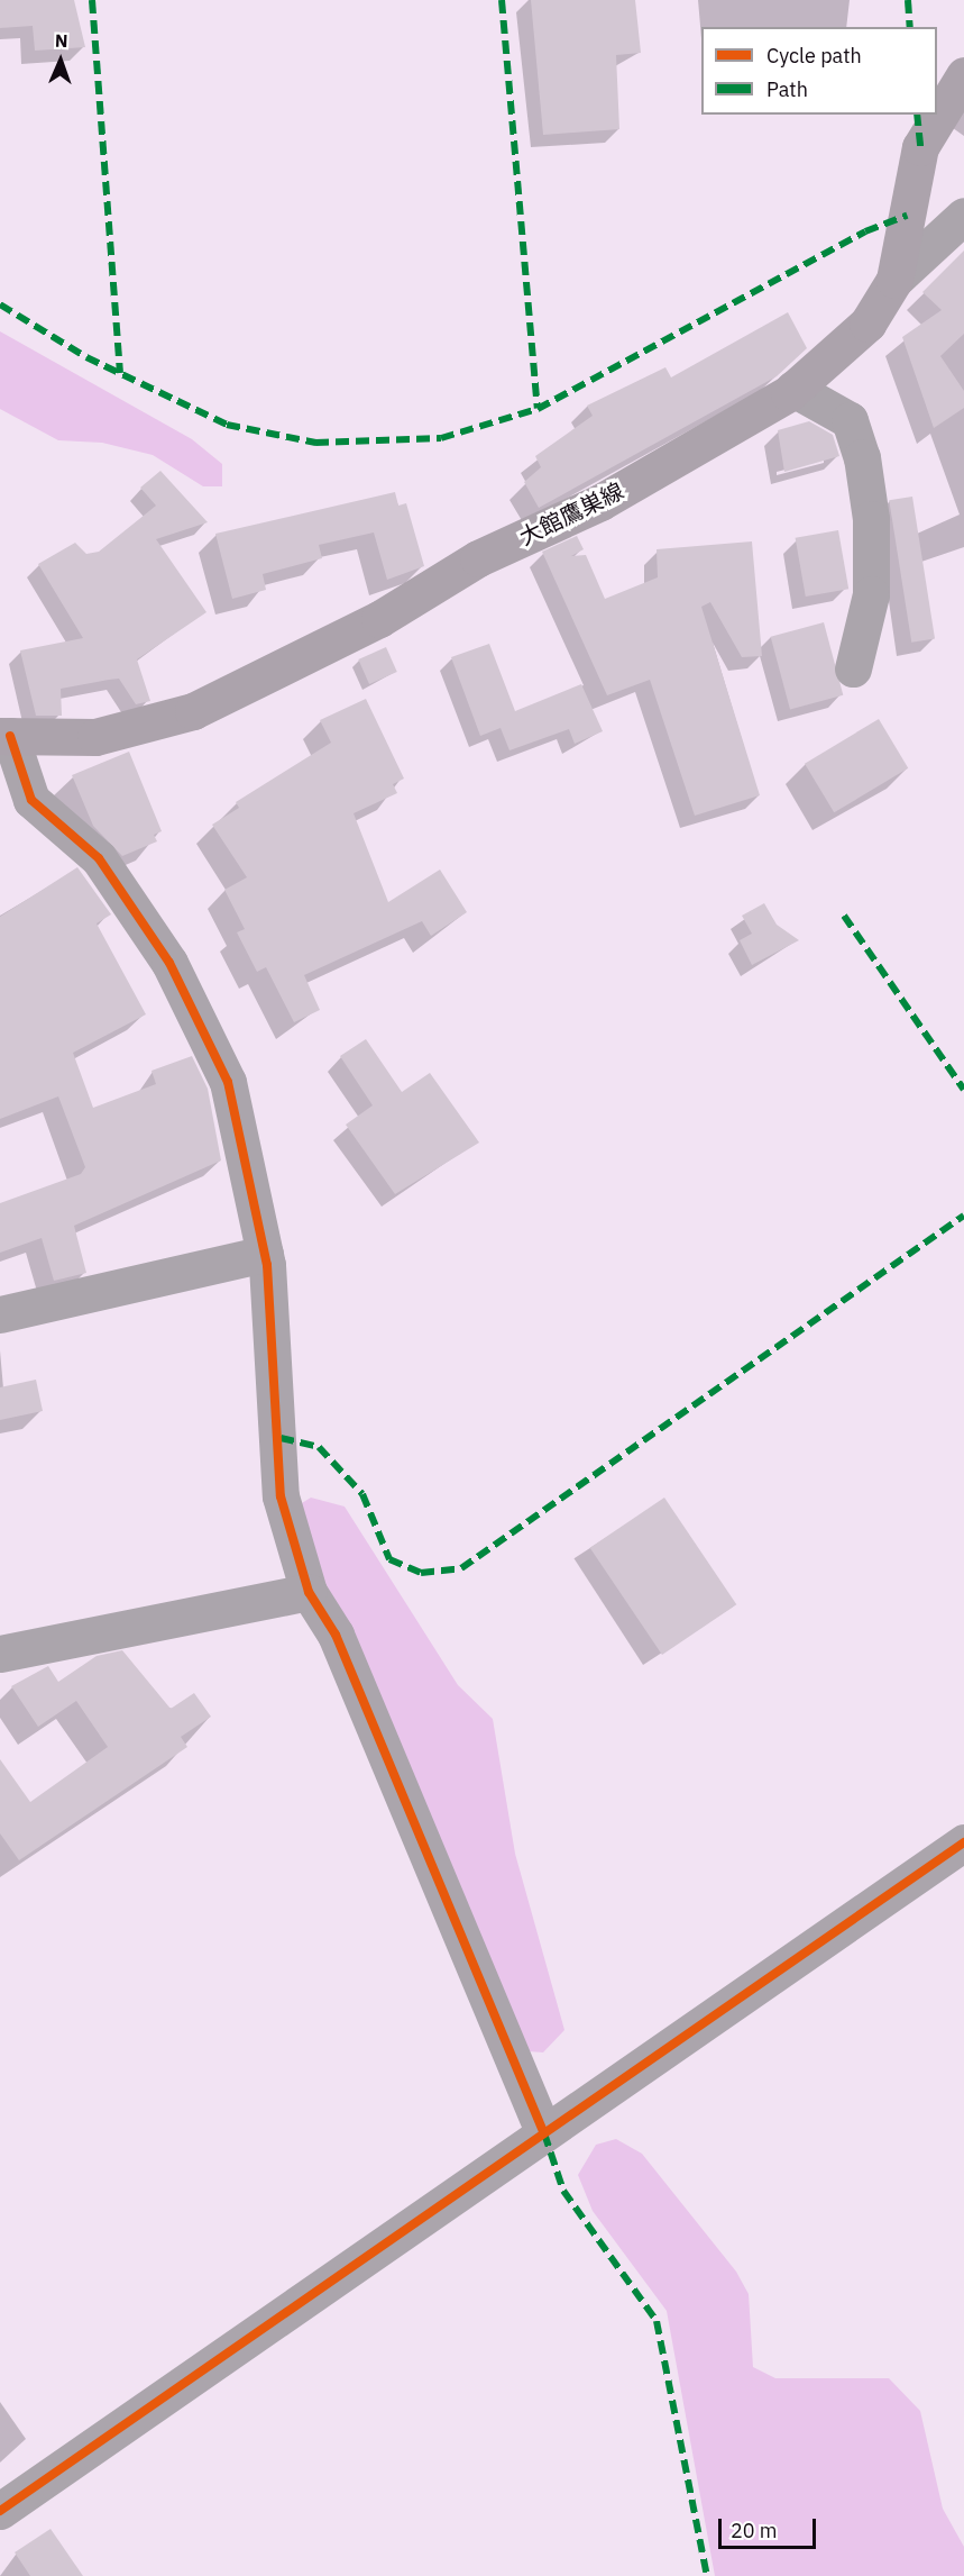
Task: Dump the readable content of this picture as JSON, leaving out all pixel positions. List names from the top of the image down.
{
  "streets": {
    "main road": ["大館鷹巣線"]
  },
  "legend": ["Cycle path", "Path"],
  "scale_bar": "20 m",
  "north": "top"
}
